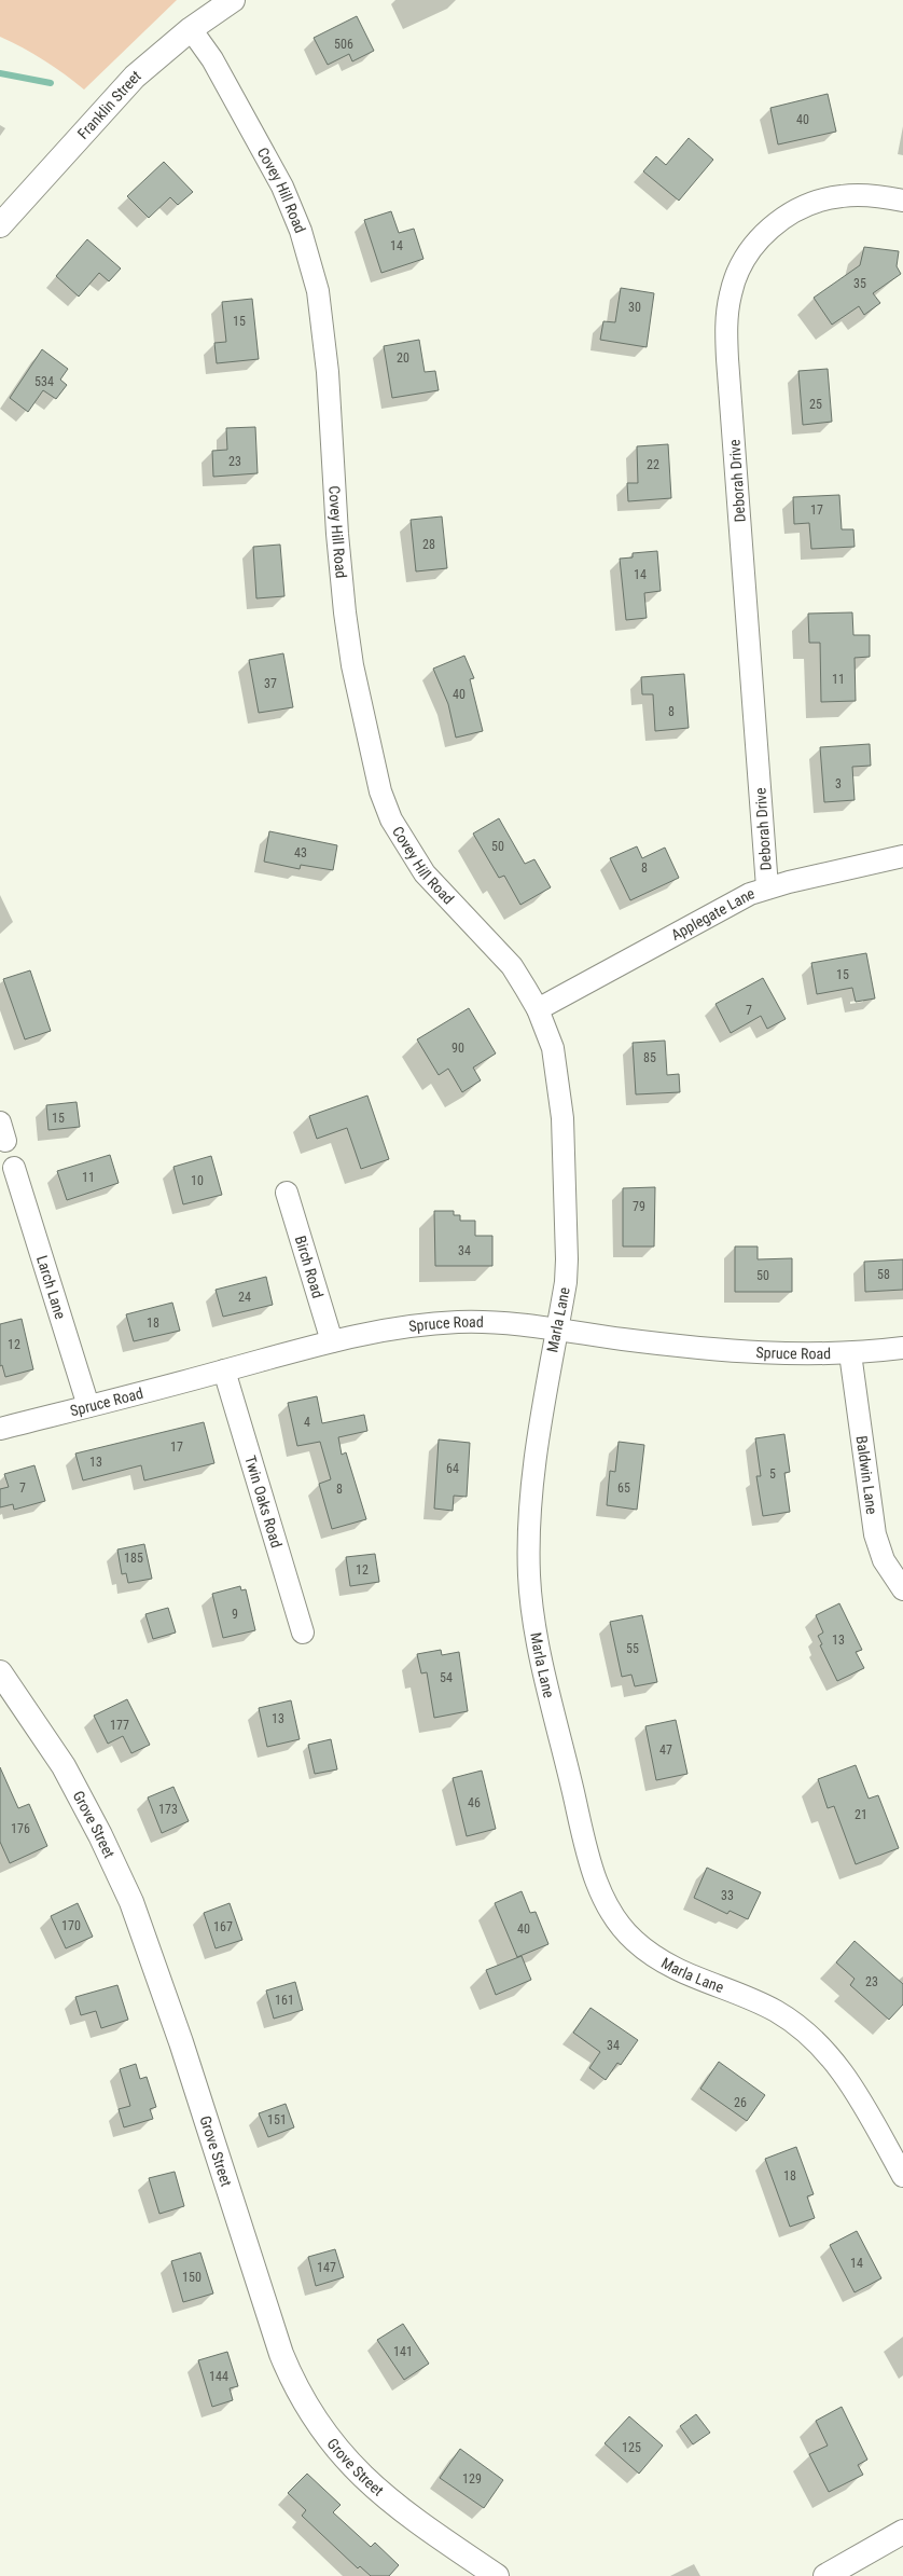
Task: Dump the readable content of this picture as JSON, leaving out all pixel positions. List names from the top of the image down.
{
  "streets": {
    "main road": ["Franklin Street", "Grove Street"],
    "street": [
      "Covey Hill Road",
      "Deborah Drive",
      "Applegate Lane",
      "Birch Road",
      "Larch Lane",
      "Marla Lane",
      "Spruce Road",
      "Baldwin Lane",
      "Twin Oaks Road"
    ]
  },
  "crossings": [
    ["Franklin Street", "Covey Hill Road"],
    ["Covey Hill Road", "Applegate Lane"],
    ["Covey Hill Road", "Marla Lane"],
    ["Deborah Drive", "Applegate Lane"],
    ["Applegate Lane", "Marla Lane"],
    ["Birch Road", "Spruce Road"],
    ["Larch Lane", "Spruce Road"],
    ["Marla Lane", "Spruce Road"],
    ["Spruce Road", "Baldwin Lane"],
    ["Spruce Road", "Twin Oaks Road"]
  ],
  "house_numbers": [
    "506",
    "40",
    "14",
    "35",
    "30",
    "15",
    "20",
    "534",
    "25",
    "23",
    "22",
    "17",
    "28",
    "14",
    "11",
    "37",
    "40",
    "8",
    "3",
    "50",
    "43",
    "8",
    "15",
    "7",
    "90",
    "85",
    "15",
    "11",
    "10",
    "79",
    "34",
    "58",
    "50",
    "24",
    "18",
    "12",
    "4",
    "17",
    "13",
    "64",
    "5",
    "7",
    "65",
    "8",
    "185",
    "12",
    "9",
    "13",
    "55",
    "54",
    "13",
    "177",
    "47",
    "46",
    "173",
    "21",
    "176",
    "33",
    "170",
    "167",
    "40",
    "23",
    "161",
    "34",
    "26",
    "151",
    "18",
    "14",
    "147",
    "150",
    "141",
    "144",
    "125",
    "129"
  ]
}
